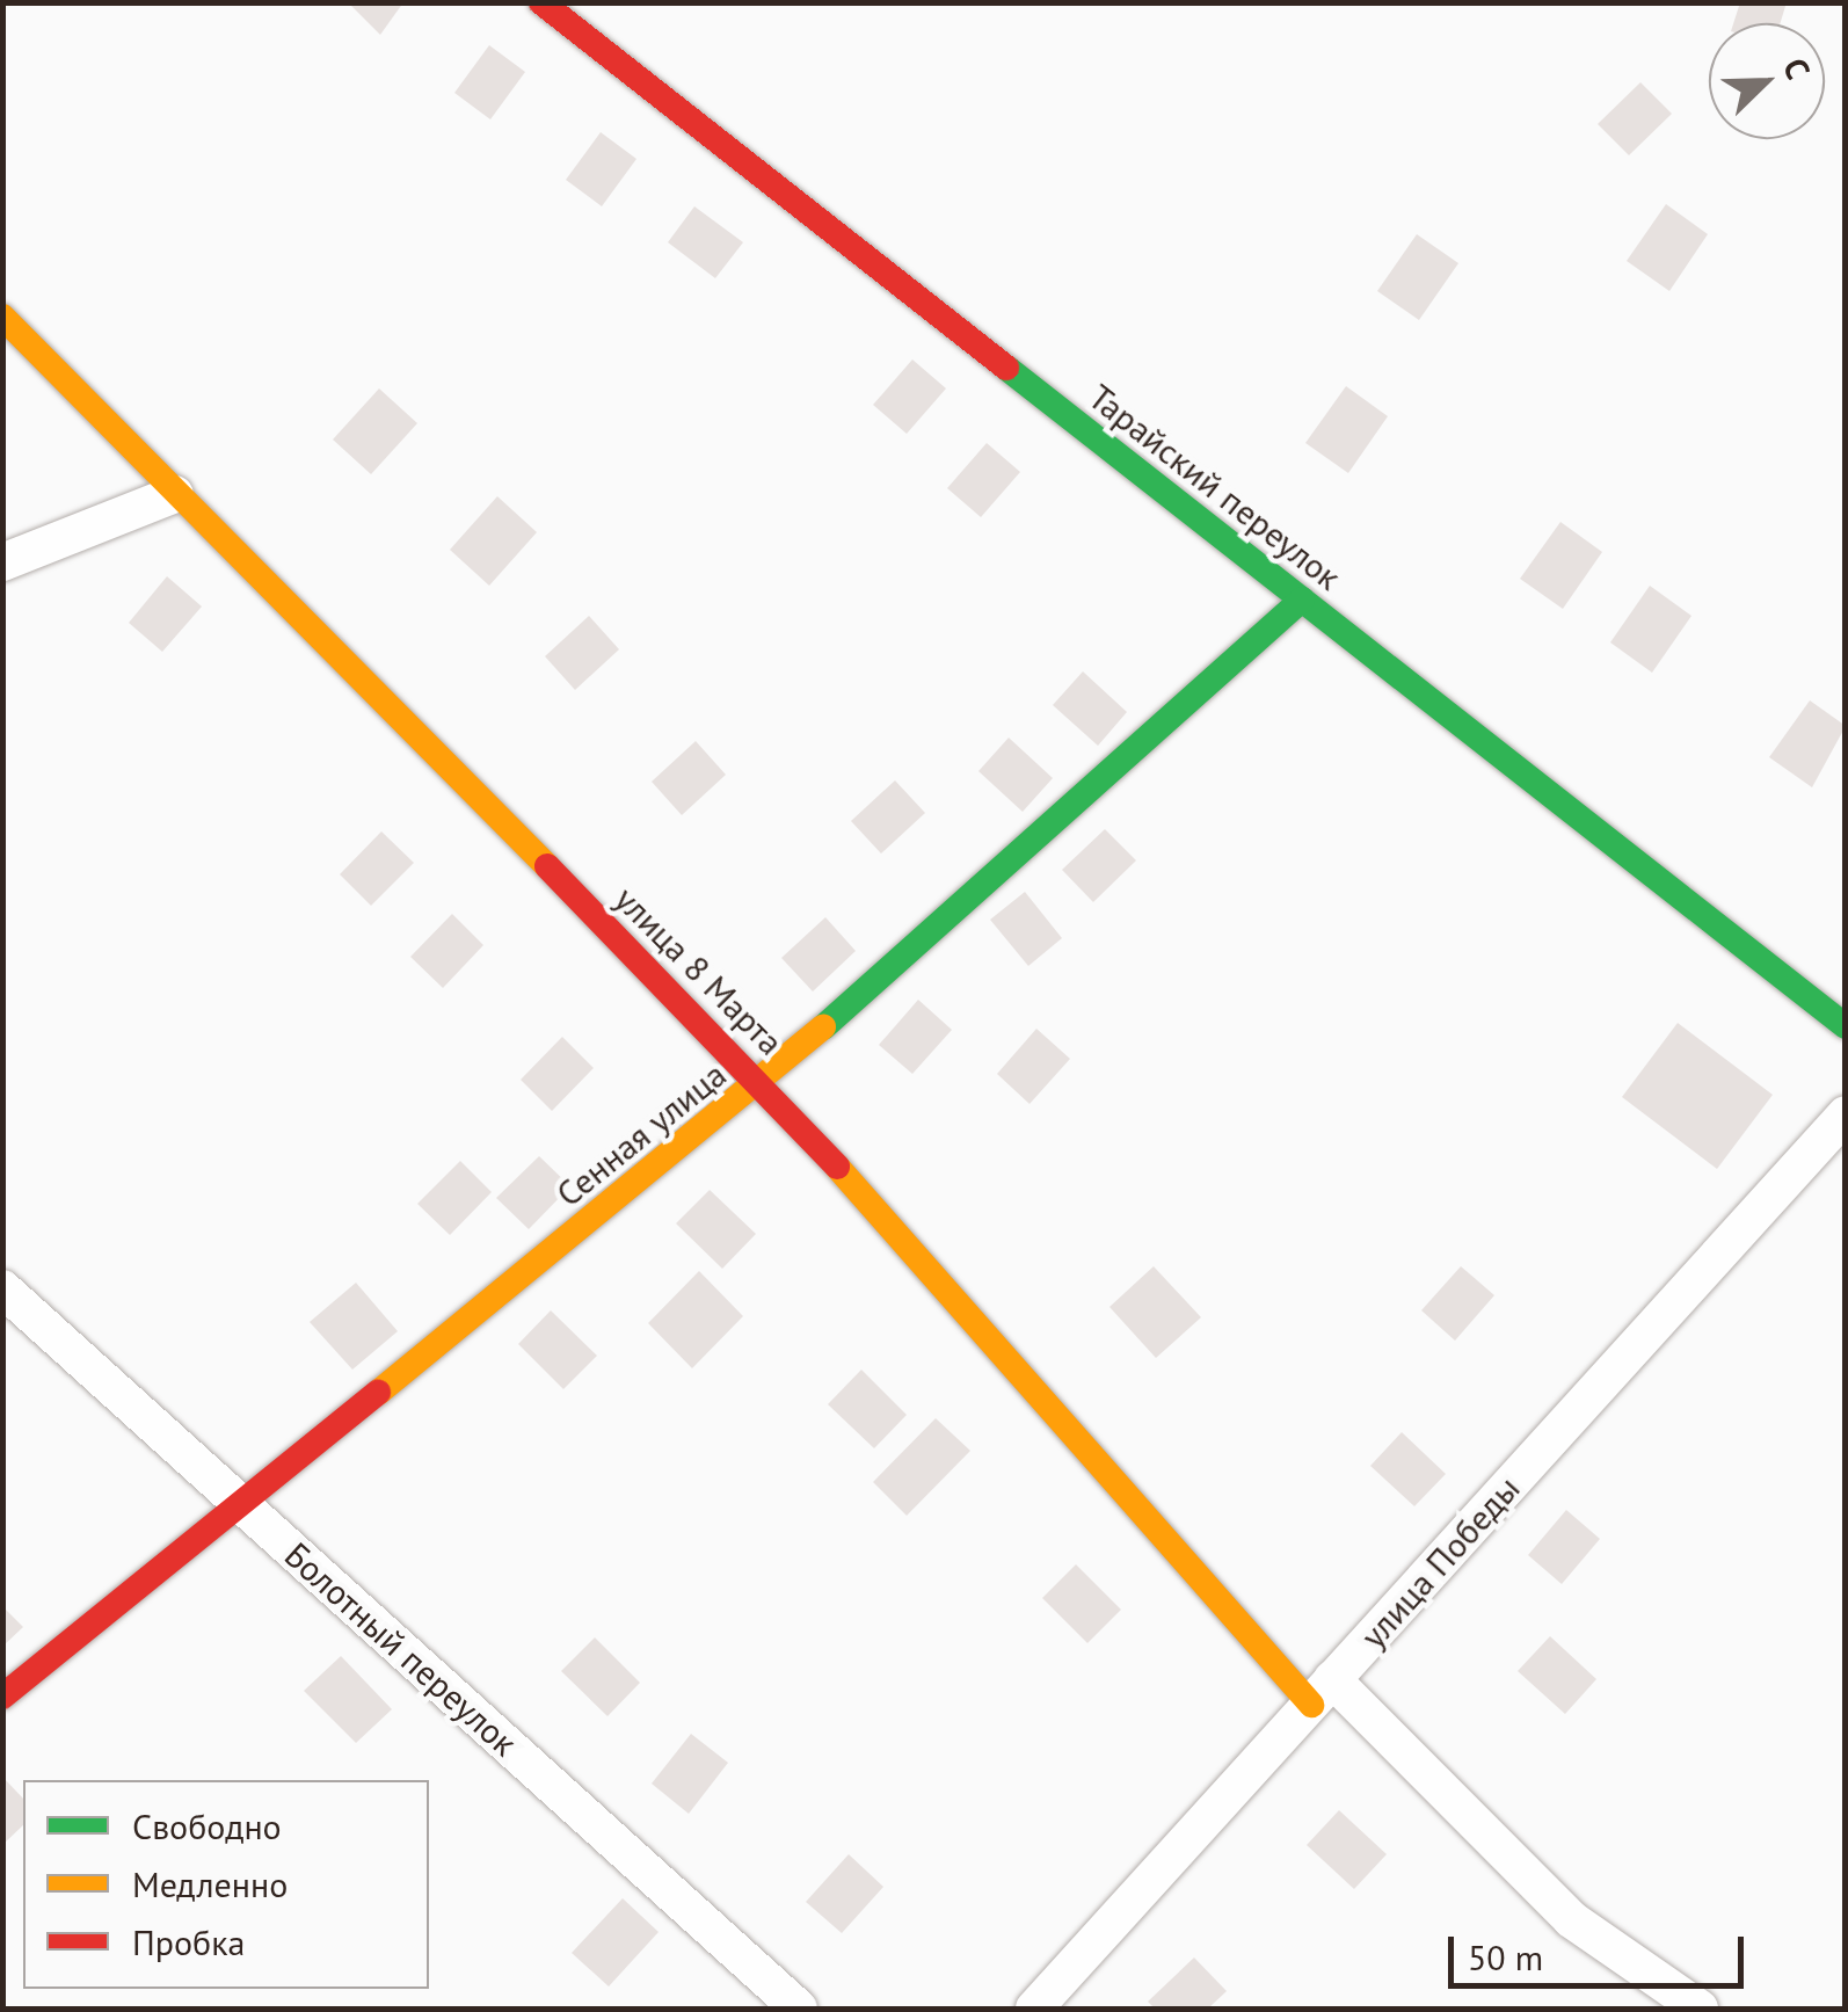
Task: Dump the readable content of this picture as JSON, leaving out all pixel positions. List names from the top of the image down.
{
  "streets": {
    "street": [
      "Тарайский переулок",
      "улица 8 Марта",
      "Сенная улица",
      "улица Победы",
      "Болотный переулок"
    ]
  },
  "crossings": [
    ["Тарайский переулок", "Сенная улица"],
    ["улица 8 Марта", "Сенная улица"],
    ["улица 8 Марта", "улица Победы"],
    ["Сенная улица", "Болотный переулок"]
  ],
  "legend": ["Свободно", "Медленно", "Пробка"],
  "scale_bar": "50 m",
  "north": "top right"
}
